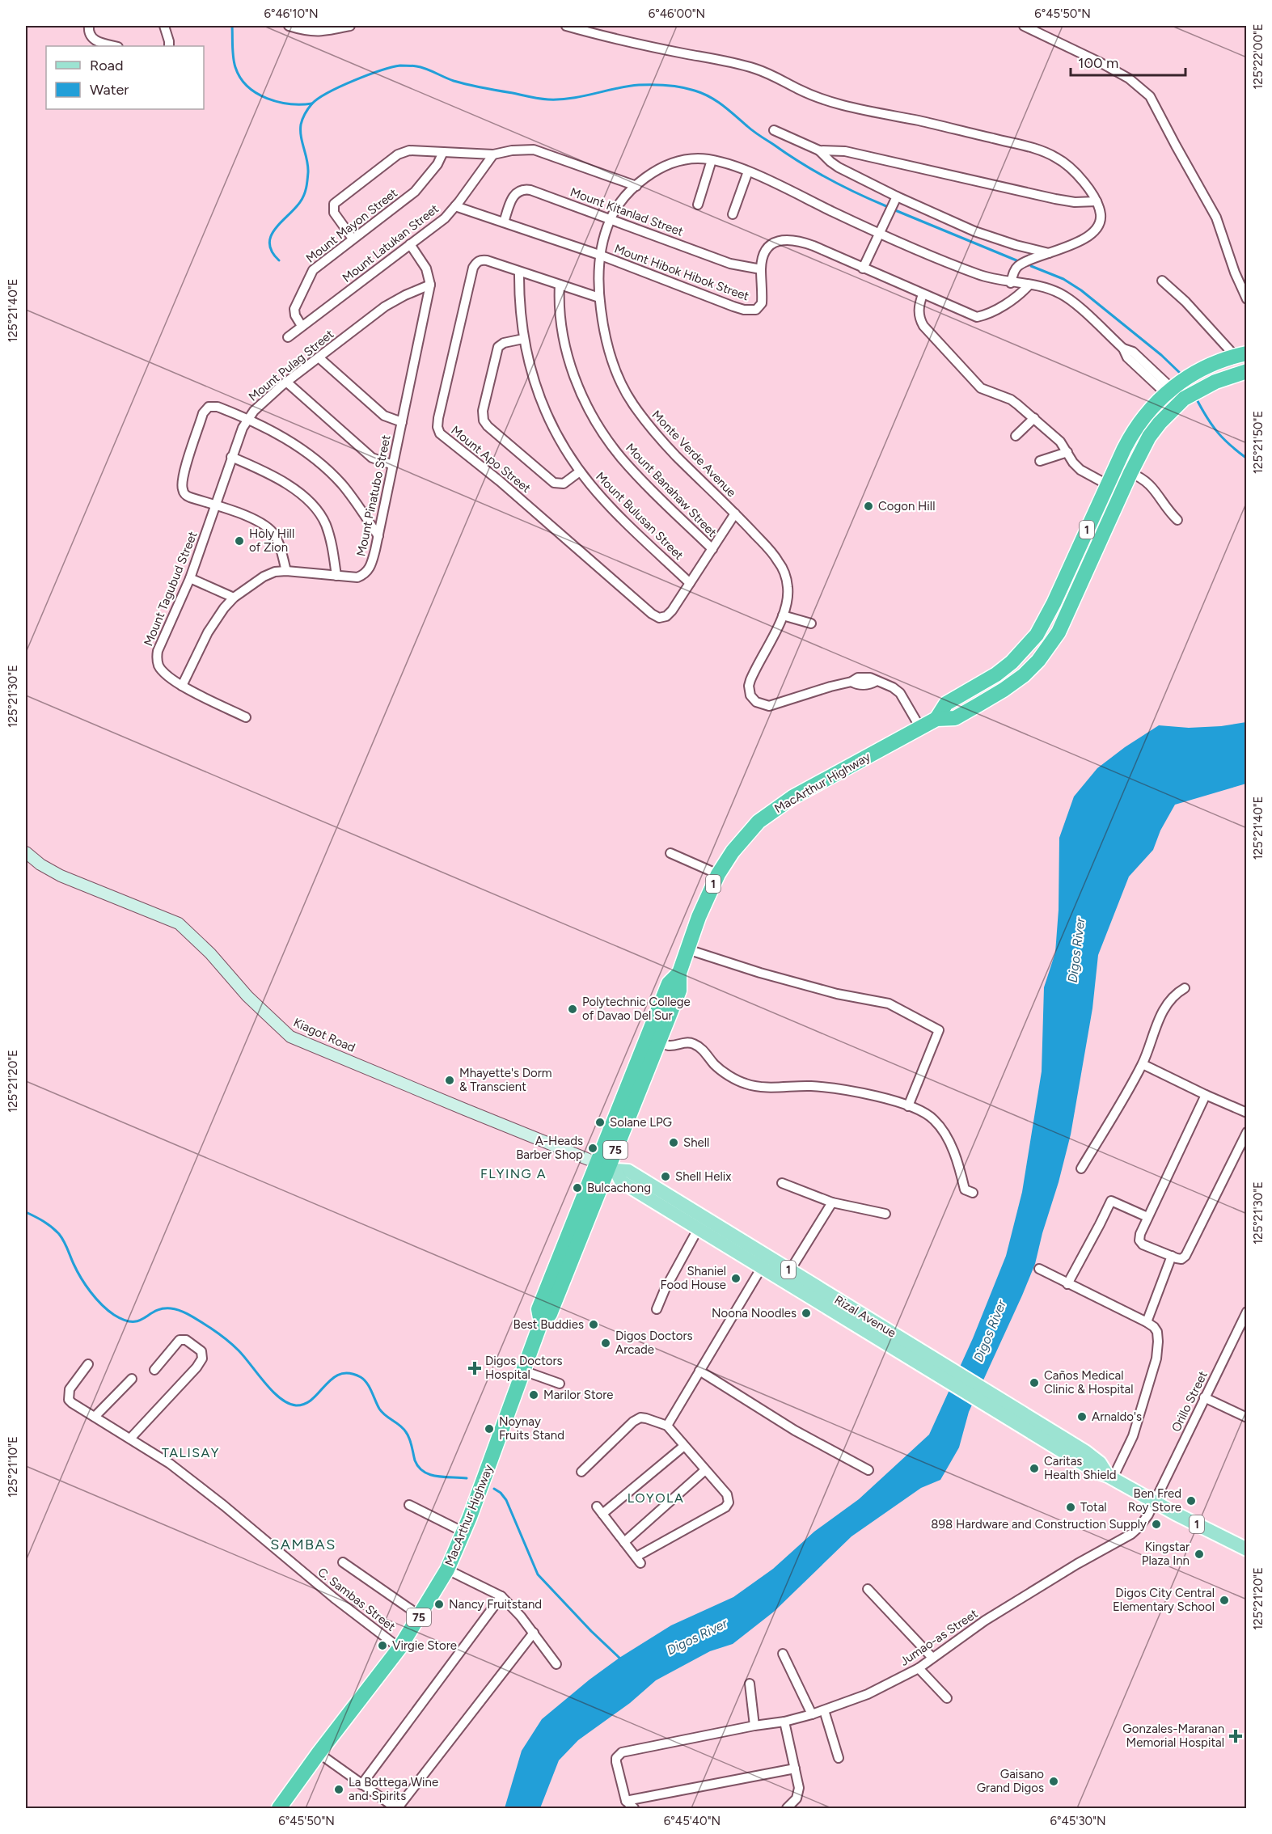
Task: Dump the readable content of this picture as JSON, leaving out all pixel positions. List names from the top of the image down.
{
  "streets": {
    "highway": ["1", "MacArthur Highway", "75"],
    "main road": ["Rizal Avenue"],
    "street": [
      "Mount Kitanlad Street",
      "Mount Mayon Street",
      "Mount Latukan Street",
      "Mount Hibok Hibok Street",
      "Mount Pulag Street",
      "Monte Verde Avenue",
      "Mount Apo Street",
      "Mount Banahaw Street",
      "Mount Pinatubo Street",
      "Mount Bulusan Street",
      "Mount Tagubud Street",
      "Kiagot Road",
      "Orillo Street",
      "C. Sambas Street",
      "Jumao-as Street"
    ]
  },
  "crossings": [
    ["Mount Kitanlad Street", "Mount Hibok Hibok Street"],
    ["Mount Kitanlad Street", "Monte Verde Avenue"],
    ["Mount Mayon Street", "Mount Latukan Street"],
    ["Mount Latukan Street", "Mount Hibok Hibok Street"],
    ["Mount Hibok Hibok Street", "Monte Verde Avenue"],
    ["Mount Pulag Street", "Mount Pinatubo Street"],
    ["Mount Pulag Street", "Mount Tagubud Street"],
    ["Monte Verde Avenue", "Mount Apo Street"],
    ["Monte Verde Avenue", "MacArthur Highway"],
    ["Mount Apo Street", "Mount Banahaw Street"],
    ["Mount Apo Street", "Mount Bulusan Street"],
    ["Mount Pinatubo Street", "Mount Tagubud Street"],
    ["MacArthur Highway", "Kiagot Road"],
    ["MacArthur Highway", "Rizal Avenue"],
    ["MacArthur Highway", "C. Sambas Street"],
    ["Kiagot Road", "Rizal Avenue"],
    ["Rizal Avenue", "Orillo Street"],
    ["Rizal Avenue", "Jumao-as Street"],
    ["Orillo Street", "Jumao-as Street"]
  ],
  "districts": [
    "FLYING A",
    "TALISAY",
    "LOYOLA",
    "SAMBAS"
  ],
  "water": ["Digos River"],
  "places": {
    "other": [
      "Cogon Hill",
      "Holy Hill of Zion",
      "Polytechnic College of Davao Del Sur",
      "Mhayette's Dorm & Transcient",
      "Solane LPG",
      "Shell",
      "A-Heads Barber Shop",
      "Shell Helix",
      "Bulcachong",
      "Shaniel Food House",
      "Noona Noodles",
      "Best Buddies",
      "Digos Doctors Arcade",
      "Caños Medical Clinic & Hospital",
      "Marilor Store",
      "Arnaldo's",
      "Noynay Fruits Stand",
      "Caritas Health Shield",
      "Ben Fred Roy Store",
      "Total",
      "898 Hardware and Construction Supply",
      "Kingstar Plaza Inn",
      "Digos City Central Elementary School",
      "Nancy Fruitstand",
      "Virgie Store",
      "Gaisano Grand Digos",
      "La Bottega Wine and Spirits"
    ],
    "health": ["Digos Doctors Hospital", "Gonzales-Maranan Memorial Hospital"]
  },
  "legend": ["Road", "Water"],
  "scale_bar": "100 m",
  "coordinates": [
    "6°46'10\"N",
    "6°46'00\"N",
    "6°45'50\"N",
    "125°22'00\"E",
    "125°21'40\"E",
    "125°21'50\"E",
    "125°21'30\"E",
    "125°21'20\"E",
    "125°21'10\"E",
    "6°45'40\"N",
    "6°45'30\"N"
  ]
}
